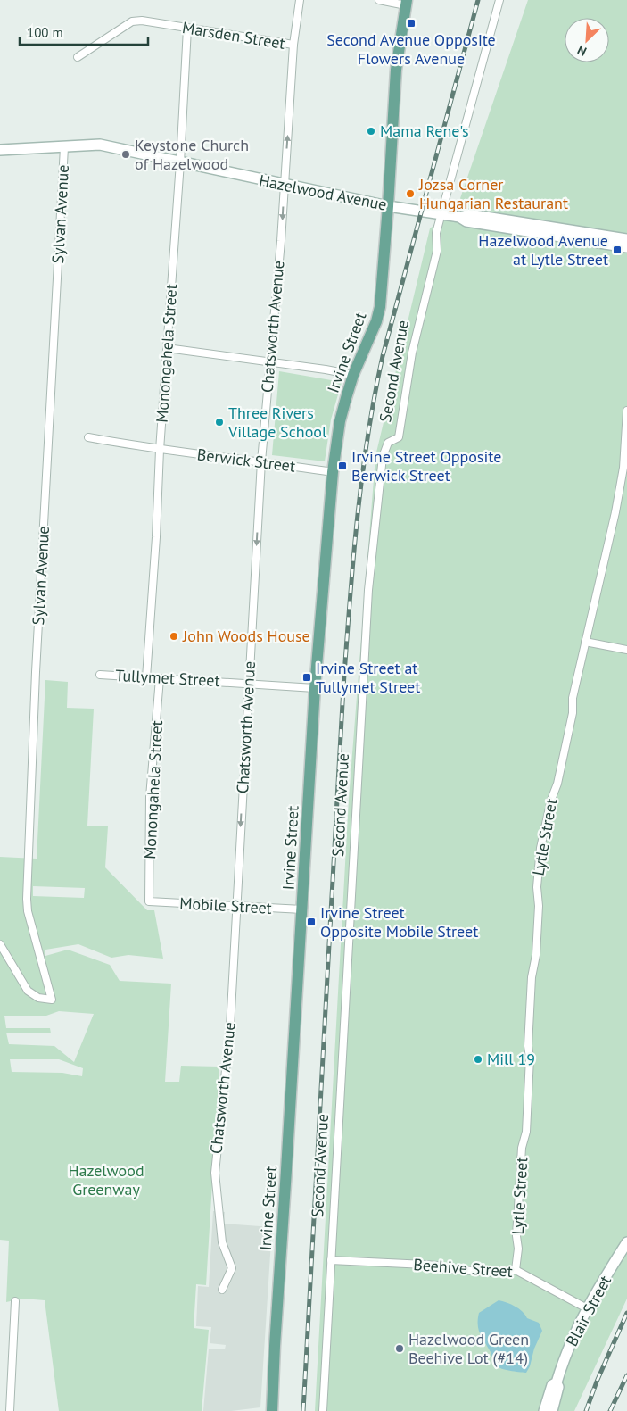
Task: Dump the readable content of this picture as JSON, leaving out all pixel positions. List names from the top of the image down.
{
  "streets": {
    "main road": ["Irvine Street"],
    "street": [
      "Marsden Street",
      "Hazelwood Avenue",
      "Sylvan Avenue",
      "Chatsworth Avenue",
      "Monongahela Street",
      "Second Avenue",
      "Berwick Street",
      "Tullymet Street",
      "Lytle Street",
      "Mobile Street",
      "Beehive Street",
      "Blair Street"
    ]
  },
  "crossings": [
    ["Marsden Street", "Chatsworth Avenue"],
    ["Marsden Street", "Monongahela Street"],
    ["Hazelwood Avenue", "Sylvan Avenue"],
    ["Hazelwood Avenue", "Chatsworth Avenue"],
    ["Hazelwood Avenue", "Irvine Street"],
    ["Hazelwood Avenue", "Monongahela Street"],
    ["Hazelwood Avenue", "Second Avenue"],
    ["Chatsworth Avenue", "Berwick Street"],
    ["Chatsworth Avenue", "Tullymet Street"],
    ["Chatsworth Avenue", "Mobile Street"],
    ["Irvine Street", "Berwick Street"],
    ["Irvine Street", "Tullymet Street"],
    ["Irvine Street", "Mobile Street"],
    ["Monongahela Street", "Berwick Street"],
    ["Monongahela Street", "Tullymet Street"],
    ["Monongahela Street", "Mobile Street"],
    ["Second Avenue", "Beehive Street"],
    ["Lytle Street", "Beehive Street"],
    ["Beehive Street", "Blair Street"]
  ],
  "parks": ["Hazelwood Greenway"],
  "places": {
    "transit": [
      "Second Avenue Opposite Flowers Avenue",
      "Hazelwood Avenue at Lytle Street",
      "Irvine Street Opposite Berwick Street",
      "Irvine Street at Tullymet Street",
      "Irvine Street Opposite Mobile Street"
    ],
    "other": [
      "Mama Rene's",
      "Keystone Church of Hazelwood",
      "Jozsa Corner Hungarian Restaurant",
      "Three Rivers Village School",
      "John Woods House",
      "Mill 19",
      "Hazelwood Green Beehive Lot (#14)"
    ]
  },
  "scale_bar": "100 m",
  "north": "bottom left"
}
